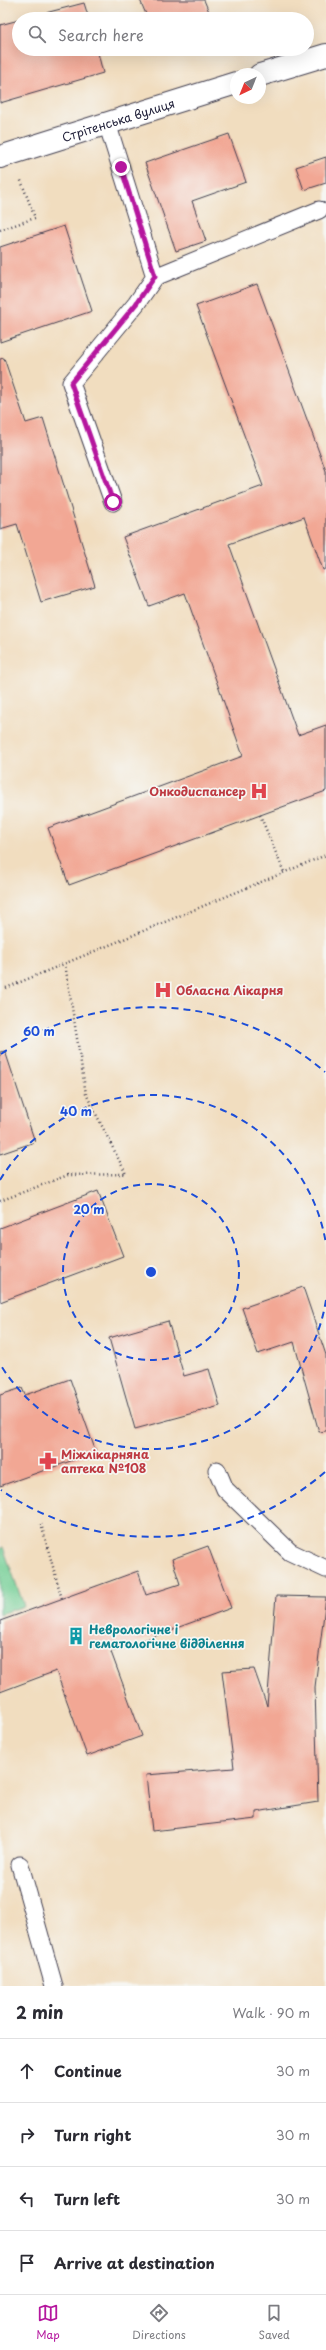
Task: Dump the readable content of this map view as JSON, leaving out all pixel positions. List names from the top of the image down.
{
  "streets": {
    "street": ["Стрітенська вулиця"]
  },
  "places": {
    "hospital": ["Онкодиспансер", "Обласна Лікарня"],
    "pharmacy": ["Міжлікарняна аптека №108"],
    "building": ["Неврологічне і гематологічне відділення"]
  },
  "north": "bottom left",
  "page": {
    "search": "Search here",
    "heading": ["2 min", "Walk · 90 m"],
    "list": [
      ["Continue", "30 m"],
      ["Turn right", "30 m"],
      ["Turn left", "30 m"],
      "Arrive at destination"
    ],
    "nav": ["Map", "Directions", "Saved"]
  },
  "rings": ["60 m", "40 m", "20 m"]
}
